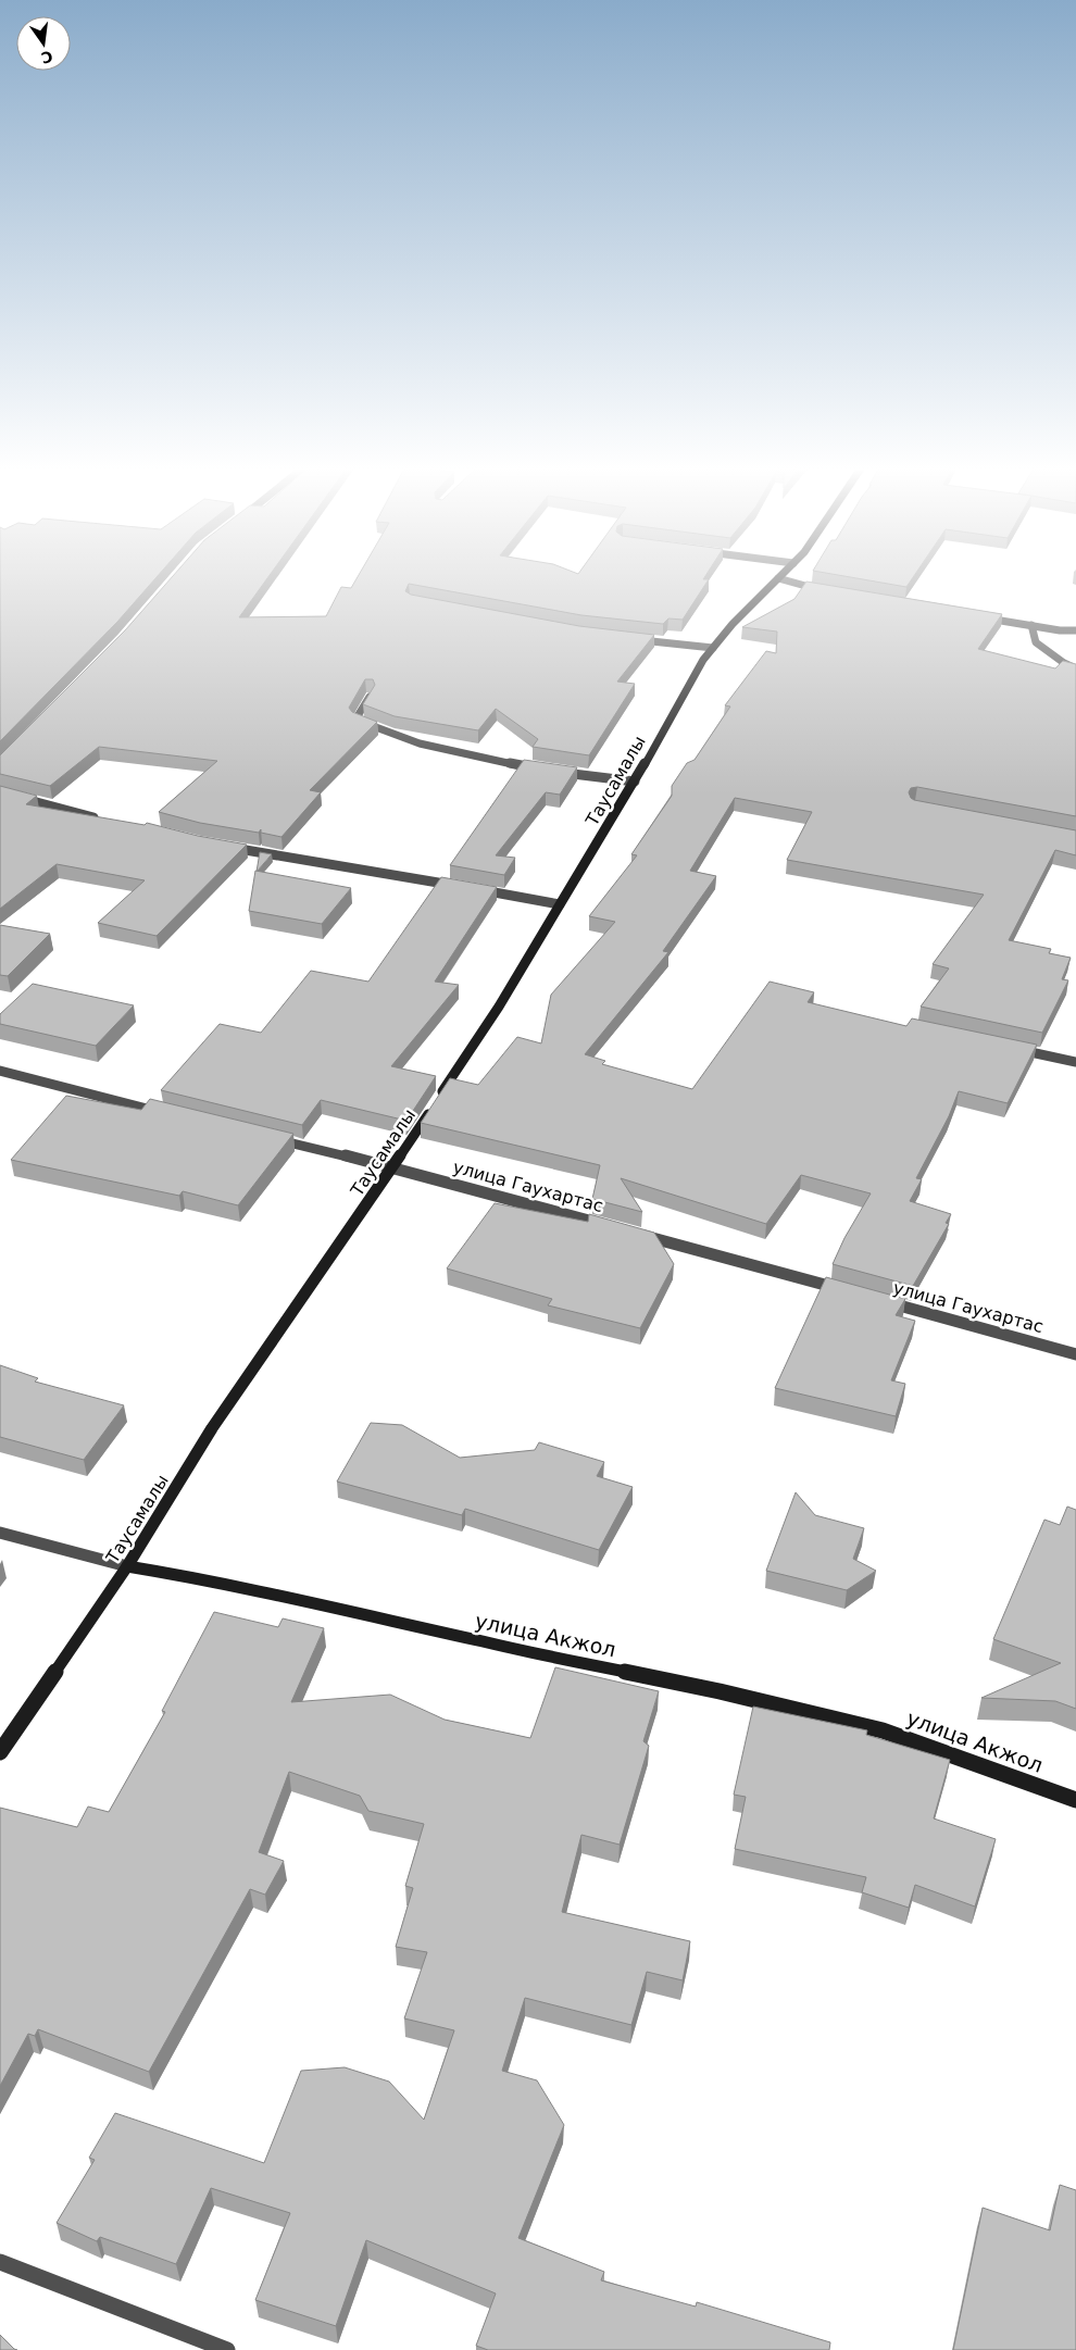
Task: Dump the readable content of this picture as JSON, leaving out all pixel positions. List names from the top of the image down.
{
  "streets": {
    "street": ["Таусамалы", "улица Гаухартас", "улица Акжол"]
  },
  "crossings": [
    ["Таусамалы", "улица Гаухартас"],
    ["Таусамалы", "улица Акжол"]
  ],
  "north": "bottom"
}
